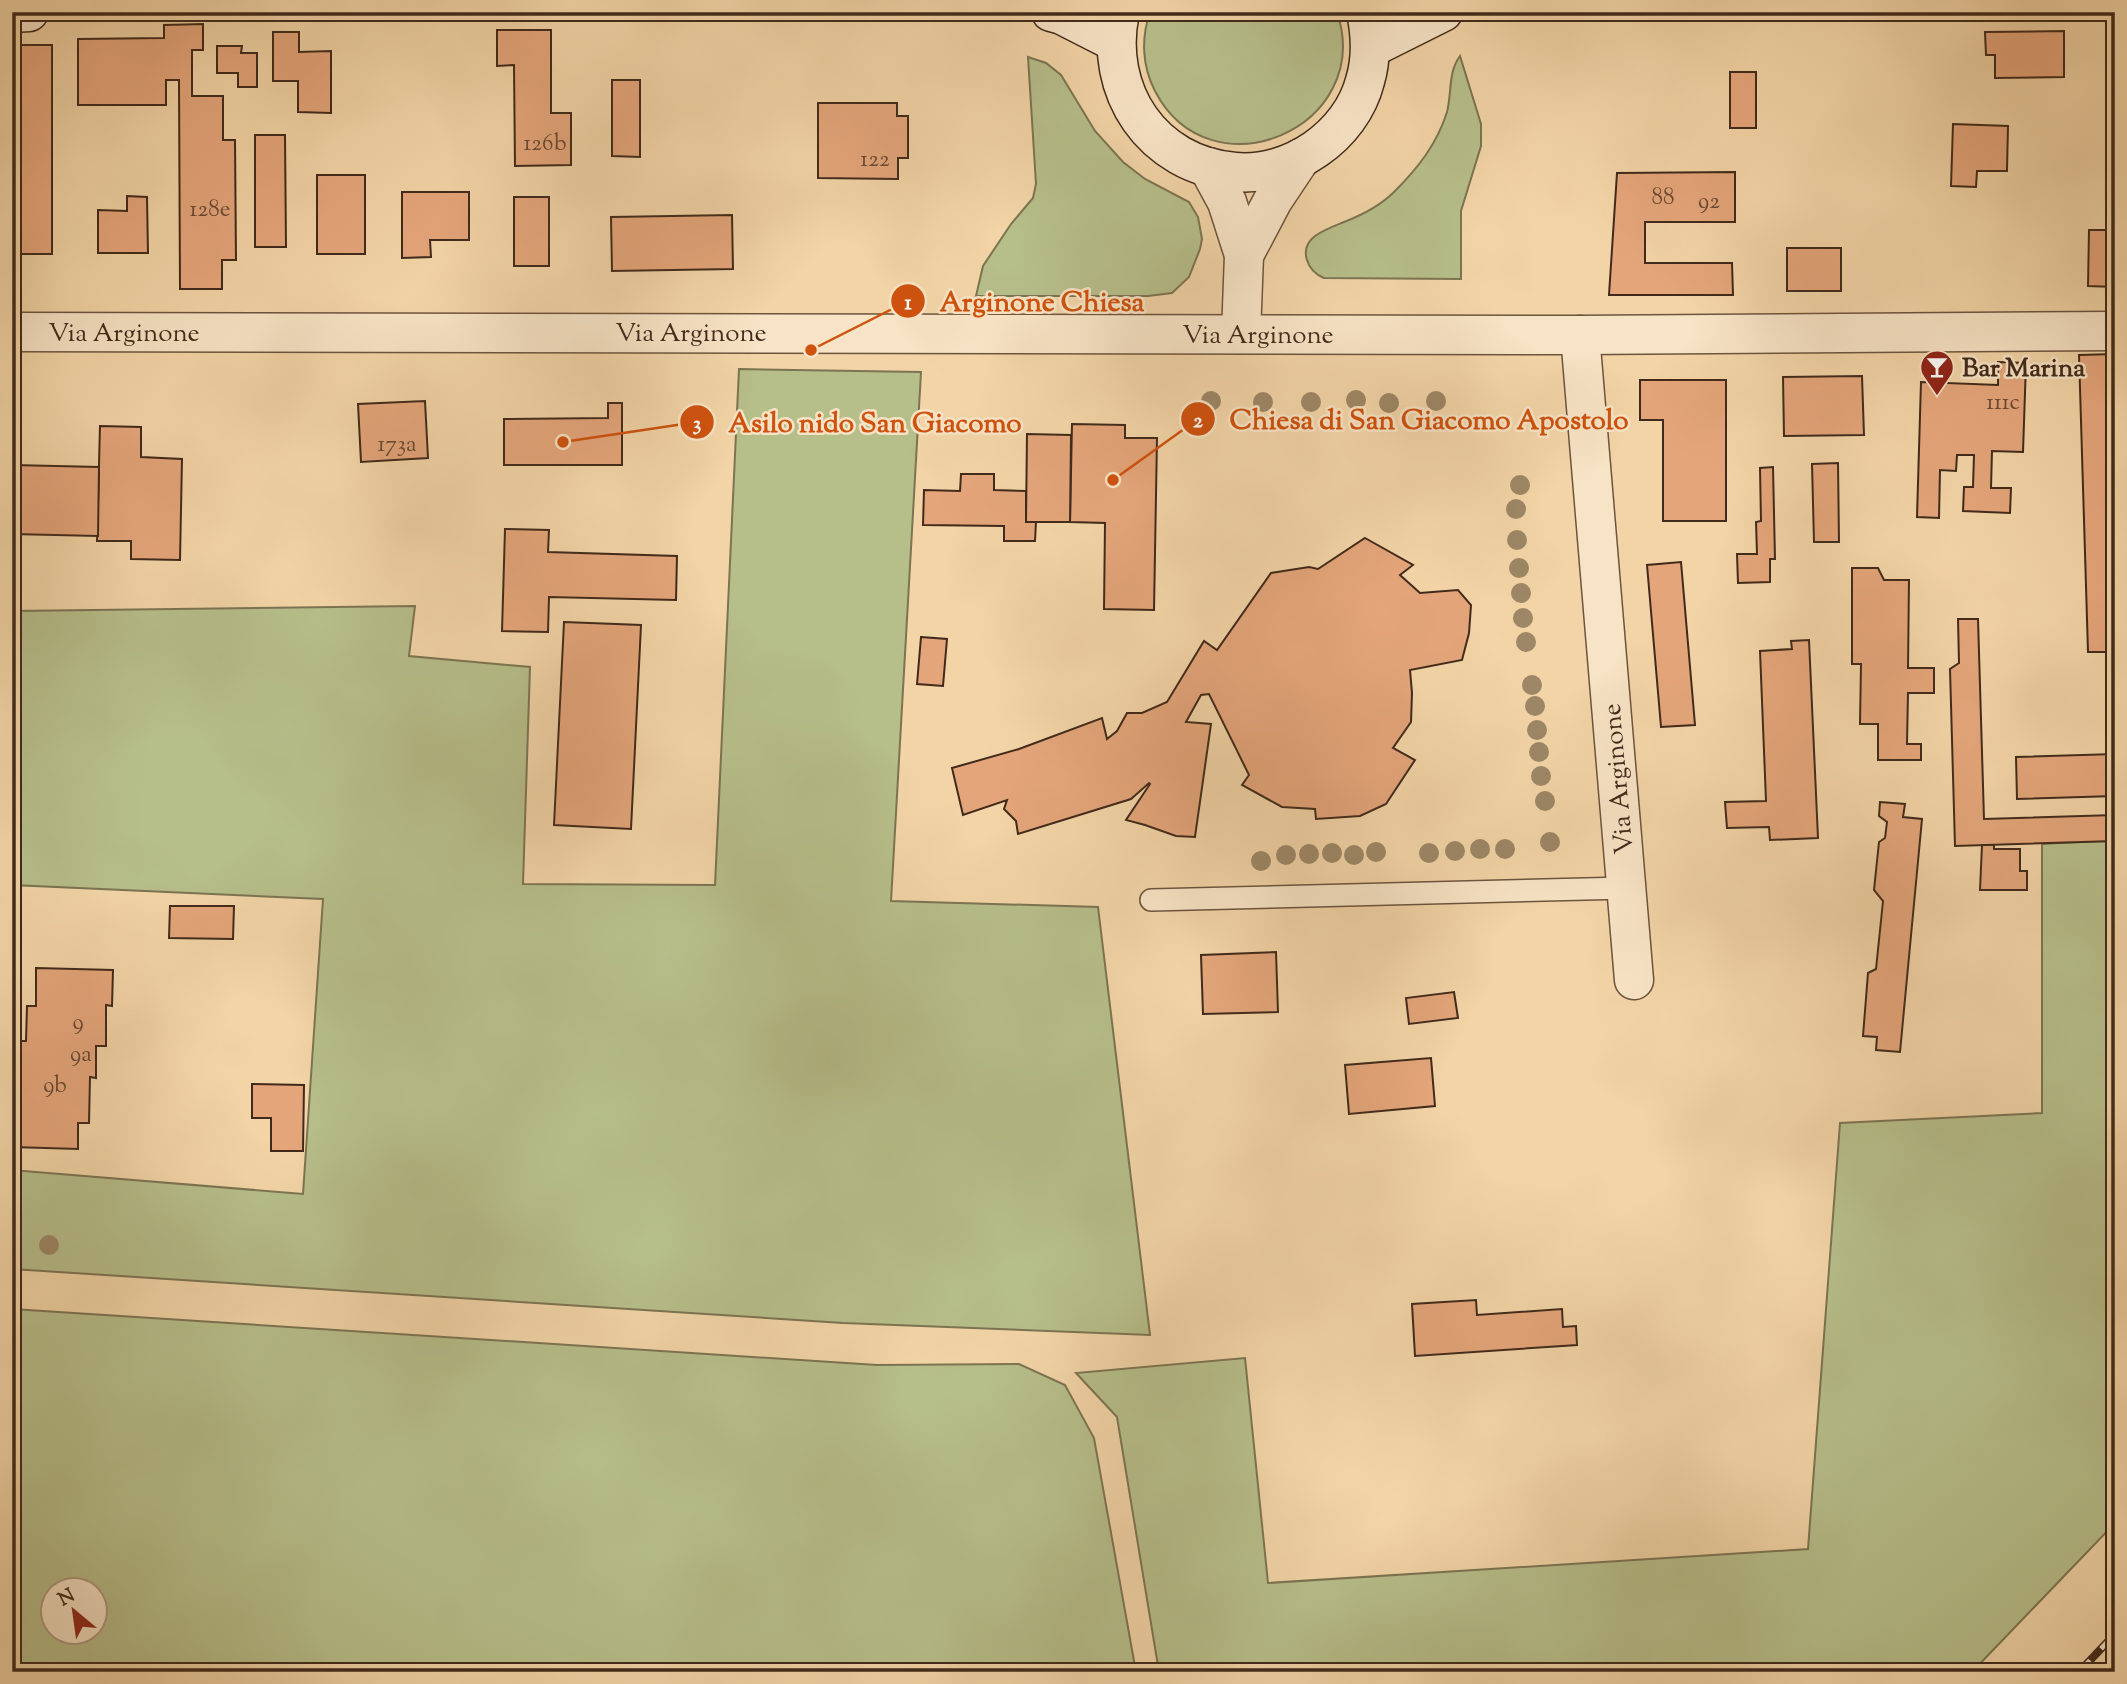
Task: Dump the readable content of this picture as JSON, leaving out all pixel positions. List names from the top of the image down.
{
  "streets": {
    "street": ["Via Arginone"]
  },
  "places": {
    "other": ["Arginone Chiesa", "Asilo nido San Giacomo", "Chiesa di San Giacomo Apostolo"],
    "bar": ["Bar Marina"]
  },
  "house_numbers": [
    "126b",
    "122",
    "88",
    "92",
    "128e",
    "111c",
    "173a",
    "9",
    "9a",
    "9b"
  ],
  "north": "top left"
}
